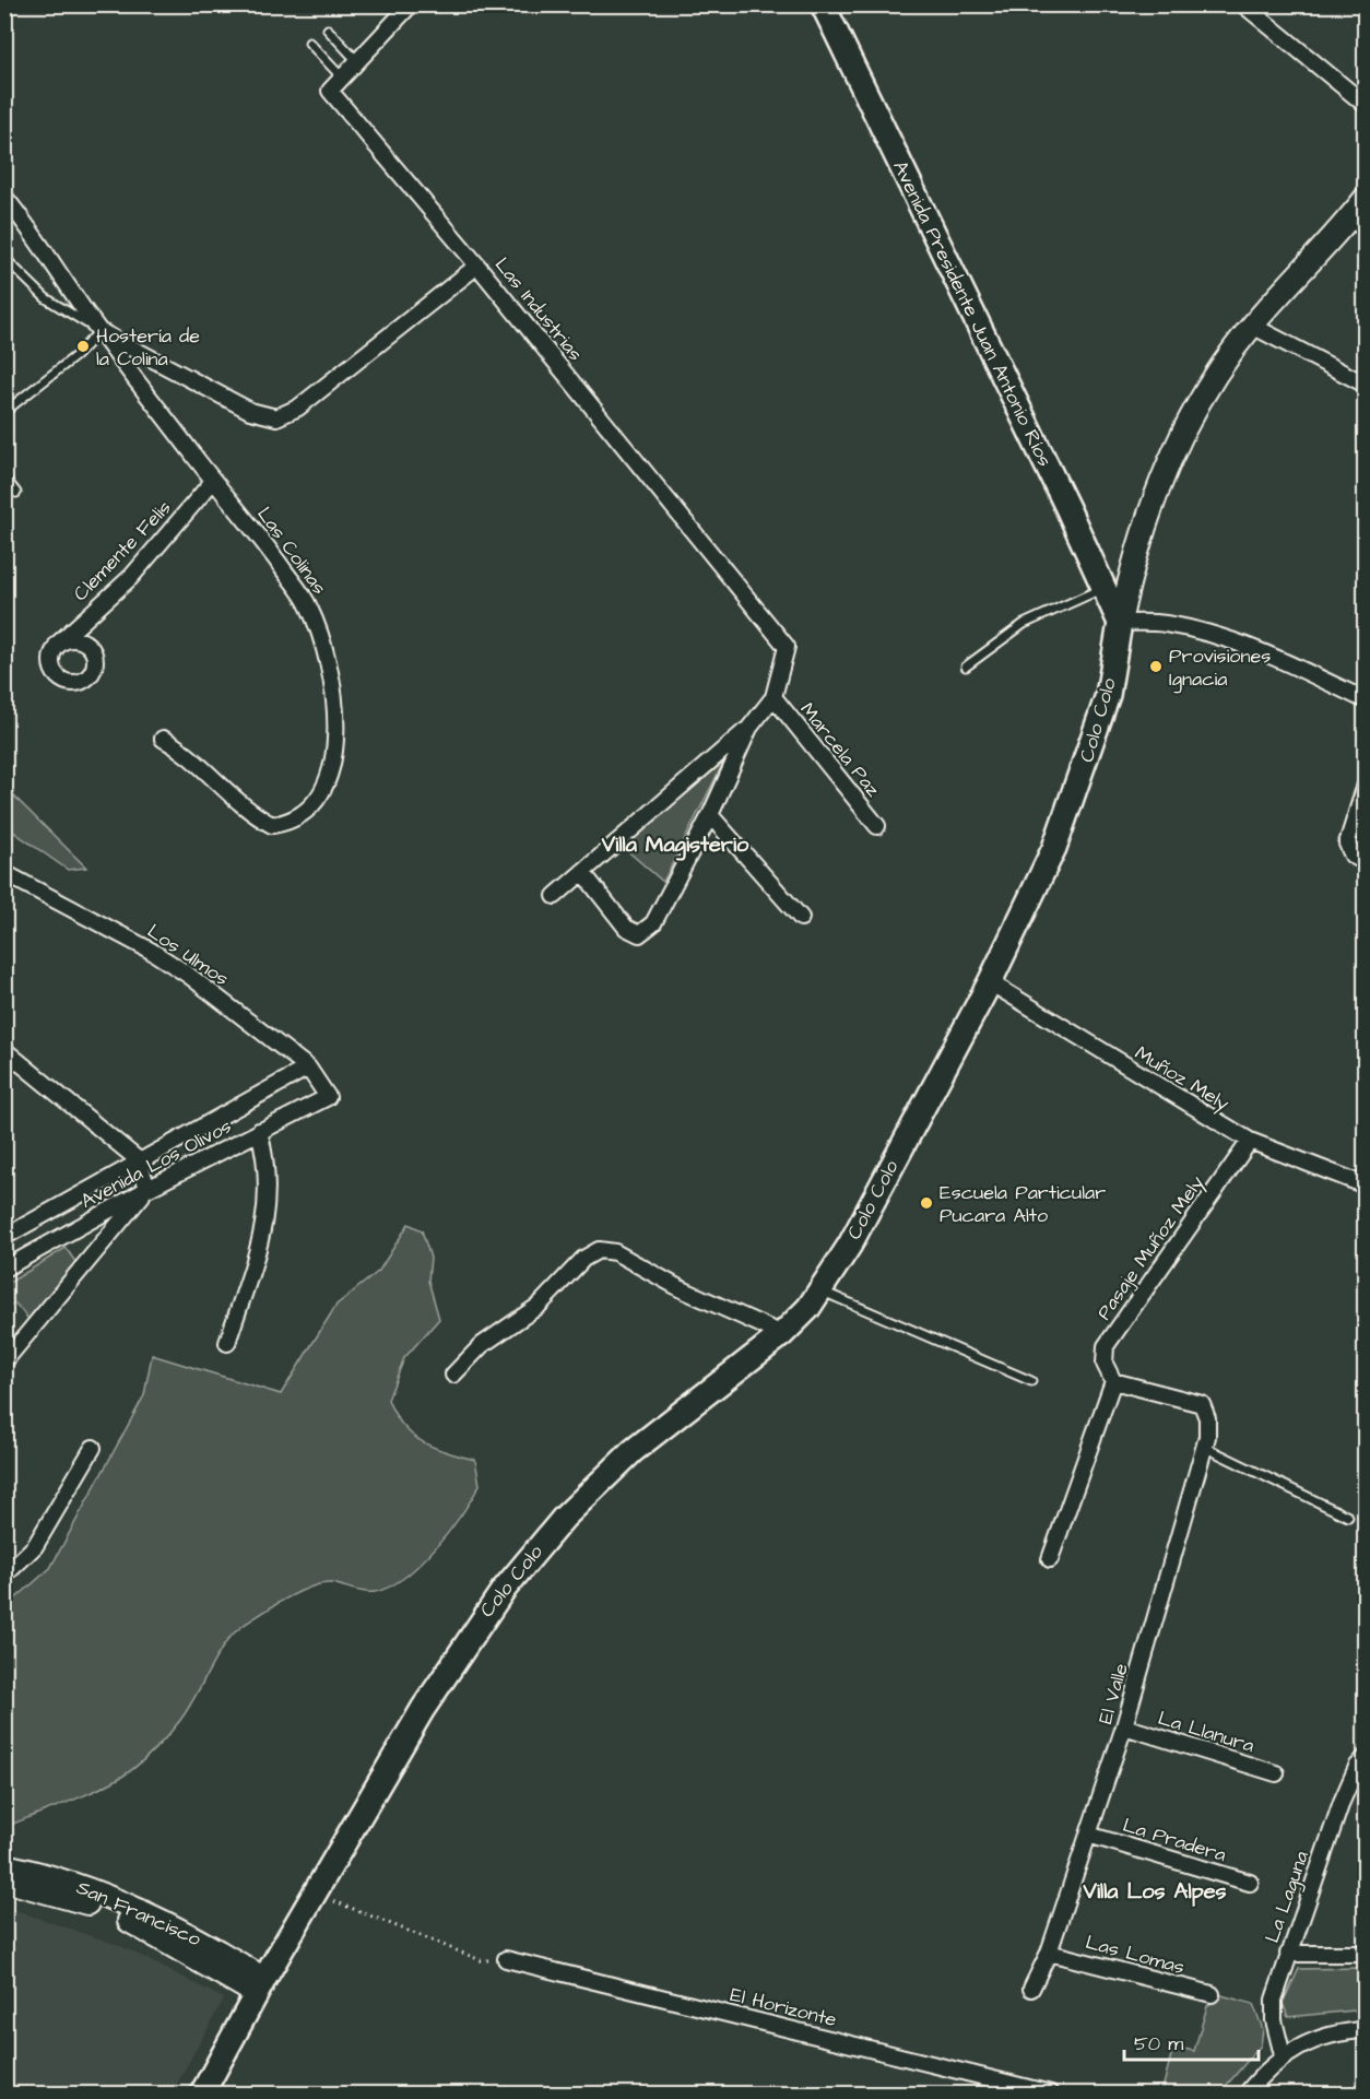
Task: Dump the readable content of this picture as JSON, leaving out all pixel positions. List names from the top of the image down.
{
  "streets": {
    "main road": ["Avenida Presidente Juan Antonio Ríos", "Colo Colo"],
    "street": [
      "Las Industrias",
      "Clemente Felis",
      "Las Colinas",
      "Marcela Paz",
      "Los Ulmos",
      "Muñoz Mely",
      "Avenida Los Olivos",
      "Pasaje Muñoz Mely",
      "El Valle",
      "La Llanura",
      "La Pradera",
      "La Laguna",
      "San Francisco",
      "Las Lomas",
      "El Horizonte"
    ]
  },
  "crossings": [
    ["Las Industrias", "Las Colinas"],
    ["Las Industrias", "Marcela Paz"],
    ["Avenida Presidente Juan Antonio Ríos", "Colo Colo"],
    ["Clemente Felis", "Las Colinas"],
    ["Colo Colo", "Muñoz Mely"],
    ["Colo Colo", "San Francisco"],
    ["Los Ulmos", "Avenida Los Olivos"],
    ["Muñoz Mely", "Pasaje Muñoz Mely"],
    ["Pasaje Muñoz Mely", "El Valle"],
    ["El Valle", "La Llanura"],
    ["El Valle", "La Pradera"],
    ["El Valle", "Las Lomas"]
  ],
  "districts": ["Villa Magisterio", "Villa Los Alpes"],
  "places": ["Hostería de la Colina", "Provisiones Ignacia", "Escuela Particular Pucara Alto"],
  "scale_bar": "50 m"
}
